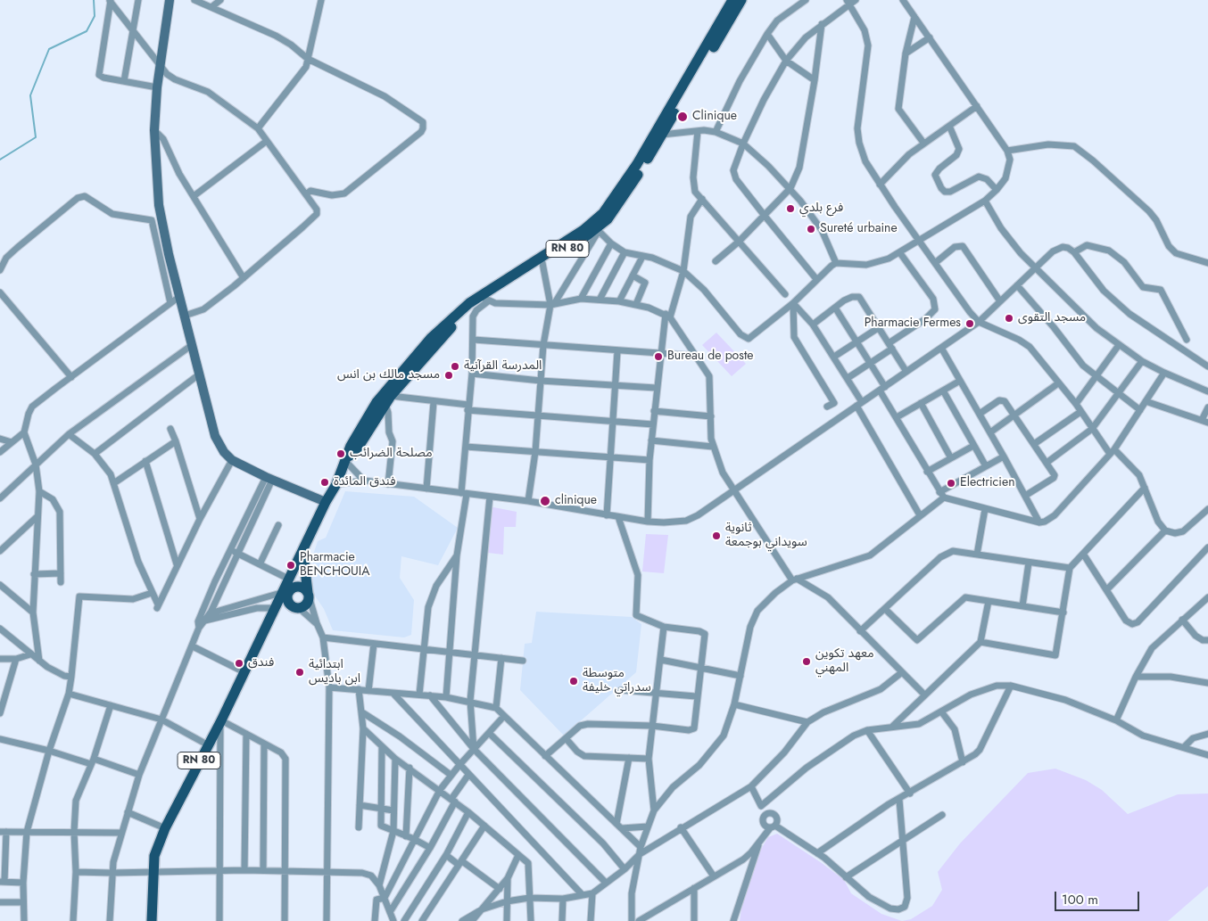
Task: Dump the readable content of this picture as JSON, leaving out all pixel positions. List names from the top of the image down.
{
  "streets": {
    "main road": ["RN 80"]
  },
  "places": [
    "Clinique",
    "فرع بلدي",
    "Sureté urbaine",
    "مسجد التقوى",
    "Pharmacie Fermes",
    "Bureau de poste",
    "المدرسة القرآنية",
    "مسجد مالك بن انس",
    "مصلحة الضرائب",
    "فندق المائدة",
    "Electricien",
    "clinique",
    "ثانوية سويداني بوجمعة",
    "Pharmacie BENCHOUIA",
    "معهد تكوين المهني",
    "فندق",
    "ابتدائية ابن باديس",
    "متوسطة سدراتي خليفة"
  ],
  "scale_bar": "100 m"
}
